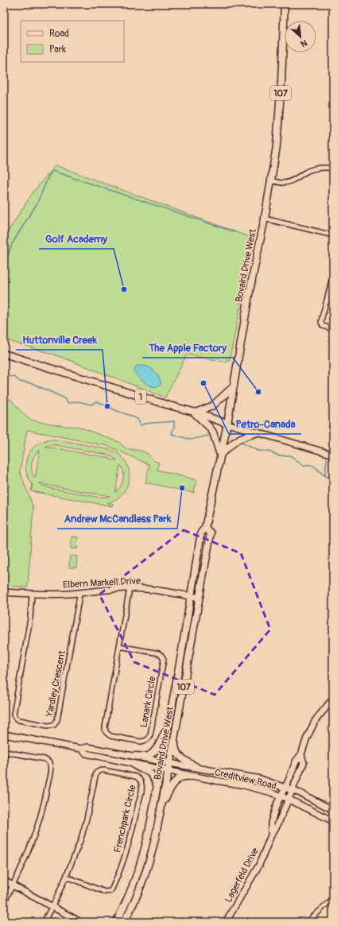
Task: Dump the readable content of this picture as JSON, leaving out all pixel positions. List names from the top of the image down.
{
  "streets": {
    "main road": [
      "107",
      "Bovaird Drive West",
      "1",
      "Elbern Markell Drive",
      "Creditview Road",
      "Lagerfeld Drive"
    ],
    "street": ["Yardley Crescent", "Lanark Circle", "Frenchpark Circle"]
  },
  "crossings": [
    ["Bovaird Drive West", "1"],
    ["Bovaird Drive West", "Elbern Markell Drive"],
    ["Bovaird Drive West", "Creditview Road"],
    ["Elbern Markell Drive", "Yardley Crescent"],
    ["Elbern Markell Drive", "Lanark Circle"],
    ["Creditview Road", "Lagerfeld Drive"]
  ],
  "places": [
    "Golf Academy",
    "Petro-Canada",
    "The Apple Factory",
    "Huttonville Creek",
    "Andrew McCandless Park"
  ],
  "legend": ["Road", "Park"],
  "north": "bottom right"
}
